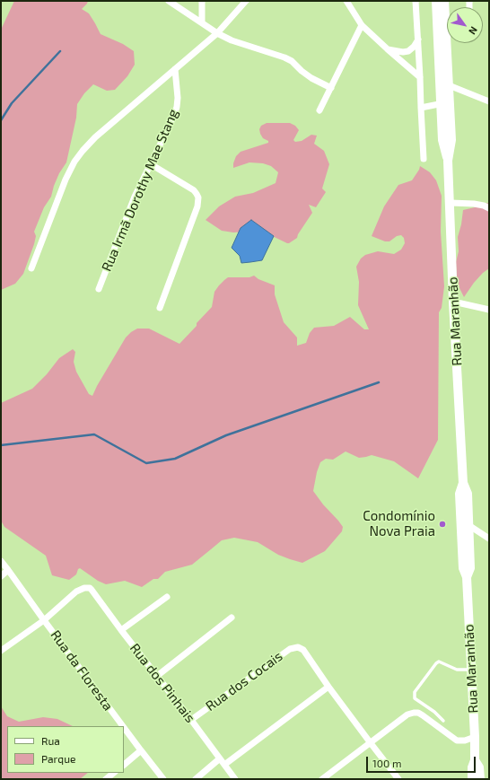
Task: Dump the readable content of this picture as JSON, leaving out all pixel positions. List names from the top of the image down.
{
  "streets": {
    "street": [
      "Rua Irmã Dorothy Mae Stang",
      "Rua Maranhão",
      "Rua da Floresta",
      "Rua dos Cocais",
      "Rua dos Pinhais"
    ]
  },
  "crossings": [
    ["Rua da Floresta", "Rua dos Pinhais"],
    ["Rua dos Cocais", "Rua dos Pinhais"]
  ],
  "places": ["Condomínio Nova Praia"],
  "legend": ["Rua", "Parque"],
  "scale_bar": "100 m",
  "north": "bottom right"
}
